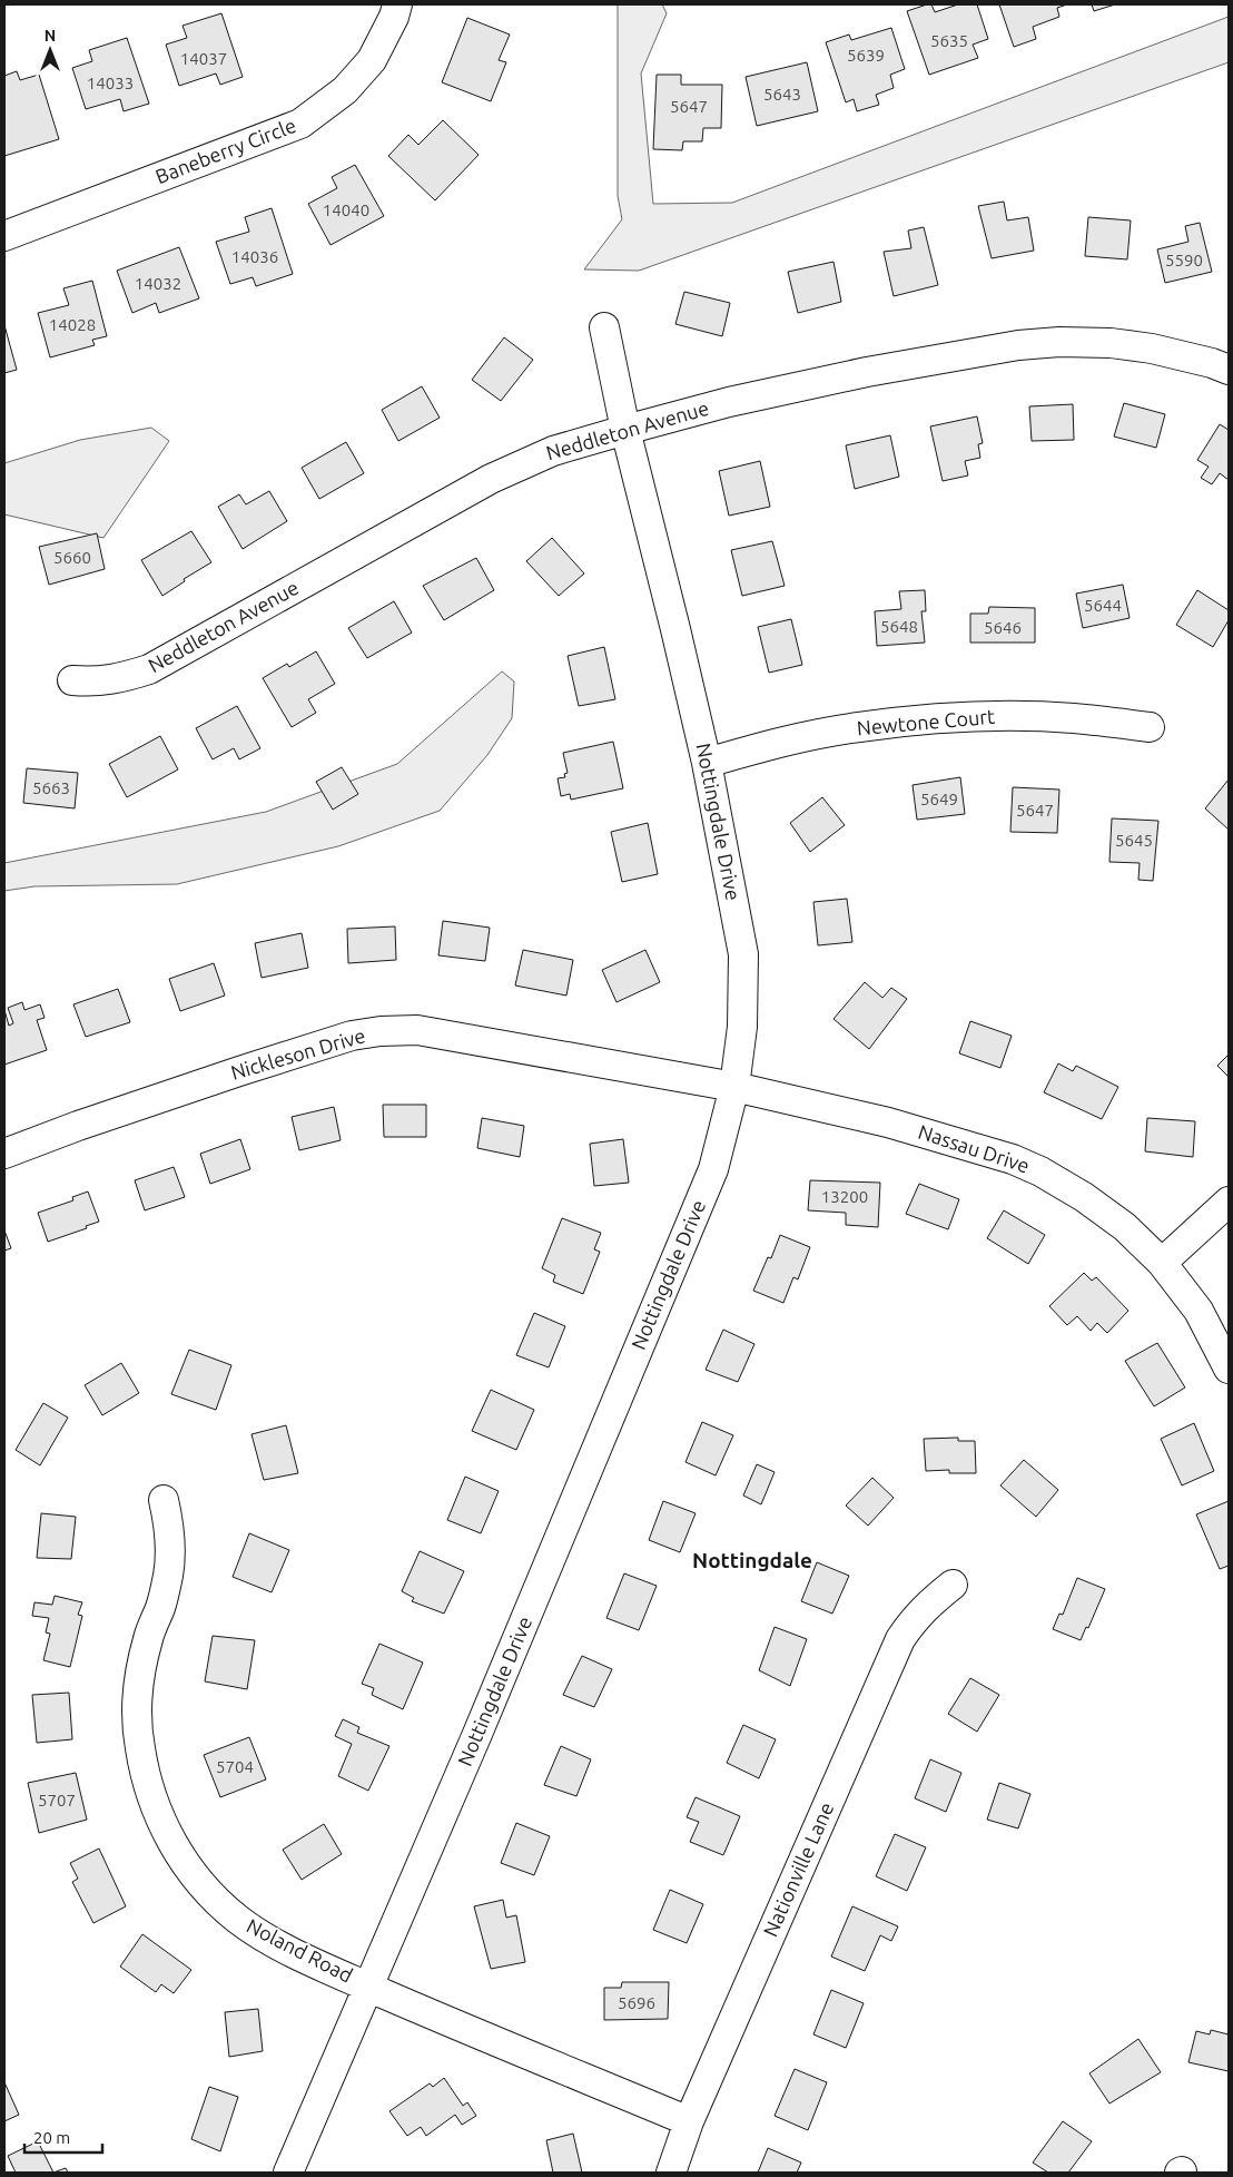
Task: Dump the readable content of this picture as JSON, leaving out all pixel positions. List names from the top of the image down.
{
  "streets": {
    "street": [
      "Baneberry Circle",
      "Neddleton Avenue",
      "Newtone Court",
      "Nottingdale Drive",
      "Nickleson Drive",
      "Nassau Drive",
      "Nationville Lane",
      "Noland Road"
    ]
  },
  "crossings": [
    ["Neddleton Avenue", "Nottingdale Drive"],
    ["Newtone Court", "Nottingdale Drive"],
    ["Nottingdale Drive", "Nickleson Drive"],
    ["Nottingdale Drive", "Nassau Drive"],
    ["Nottingdale Drive", "Noland Road"],
    ["Nickleson Drive", "Nassau Drive"],
    ["Nationville Lane", "Noland Road"]
  ],
  "districts": ["Nottingdale"],
  "house_numbers": [
    "5635",
    "5639",
    "14037",
    "14033",
    "5643",
    "5647",
    "14040",
    "14036",
    "5590",
    "14032",
    "14028",
    "5660",
    "5644",
    "5648",
    "5646",
    "5663",
    "5649",
    "5647",
    "5645",
    "13200",
    "5704",
    "5707",
    "5696"
  ],
  "scale_bar": "20 m",
  "north": "top"
}
